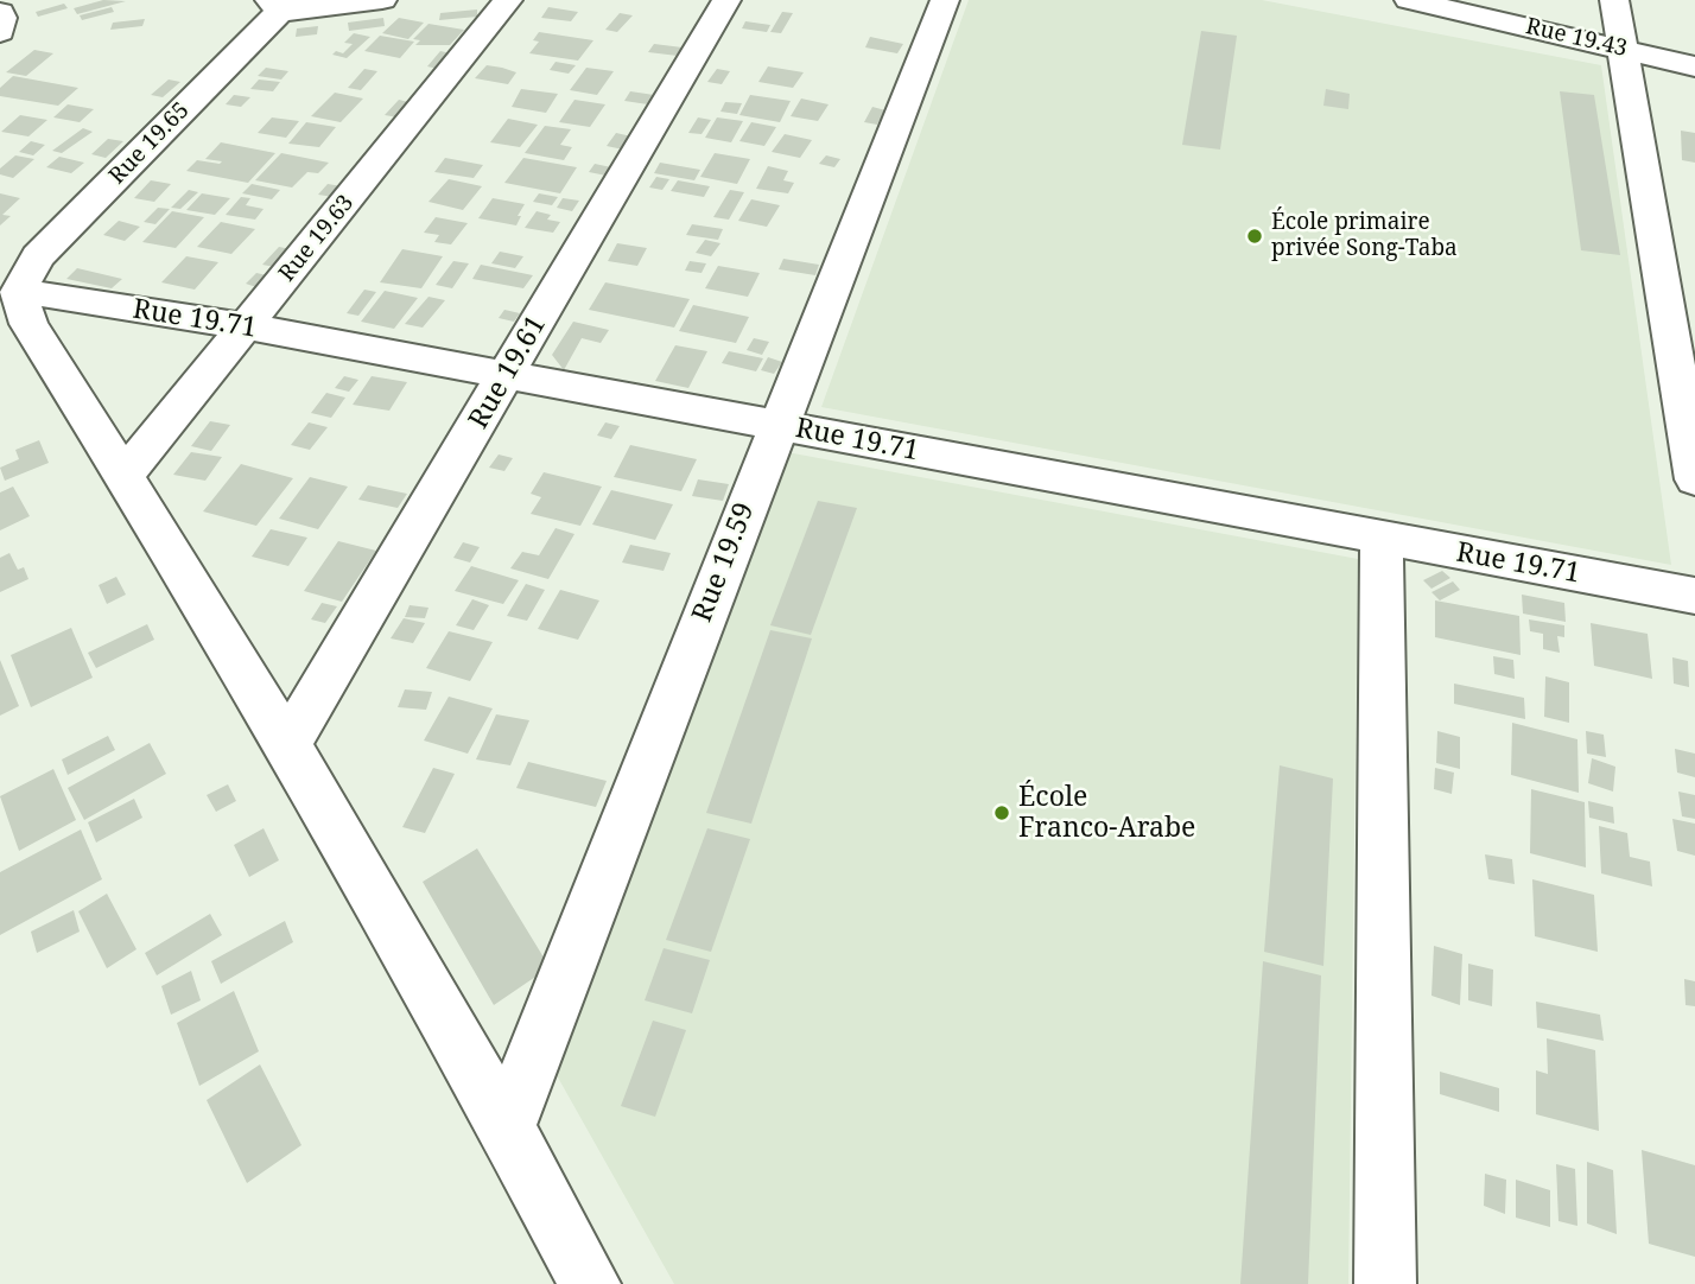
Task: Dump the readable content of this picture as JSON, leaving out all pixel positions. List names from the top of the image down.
{
  "streets": {
    "street": [
      "Rue 19.43",
      "Rue 19.65",
      "Rue 19.63",
      "Rue 19.71",
      "Rue 19.61",
      "Rue 19.59"
    ]
  },
  "crossings": [
    ["Rue 19.65", "Rue 19.71"],
    ["Rue 19.63", "Rue 19.71"],
    ["Rue 19.71", "Rue 19.61"],
    ["Rue 19.71", "Rue 19.59"]
  ],
  "places": ["École primaire privée Song-Taba", "École Franco-Arabe"]
}
